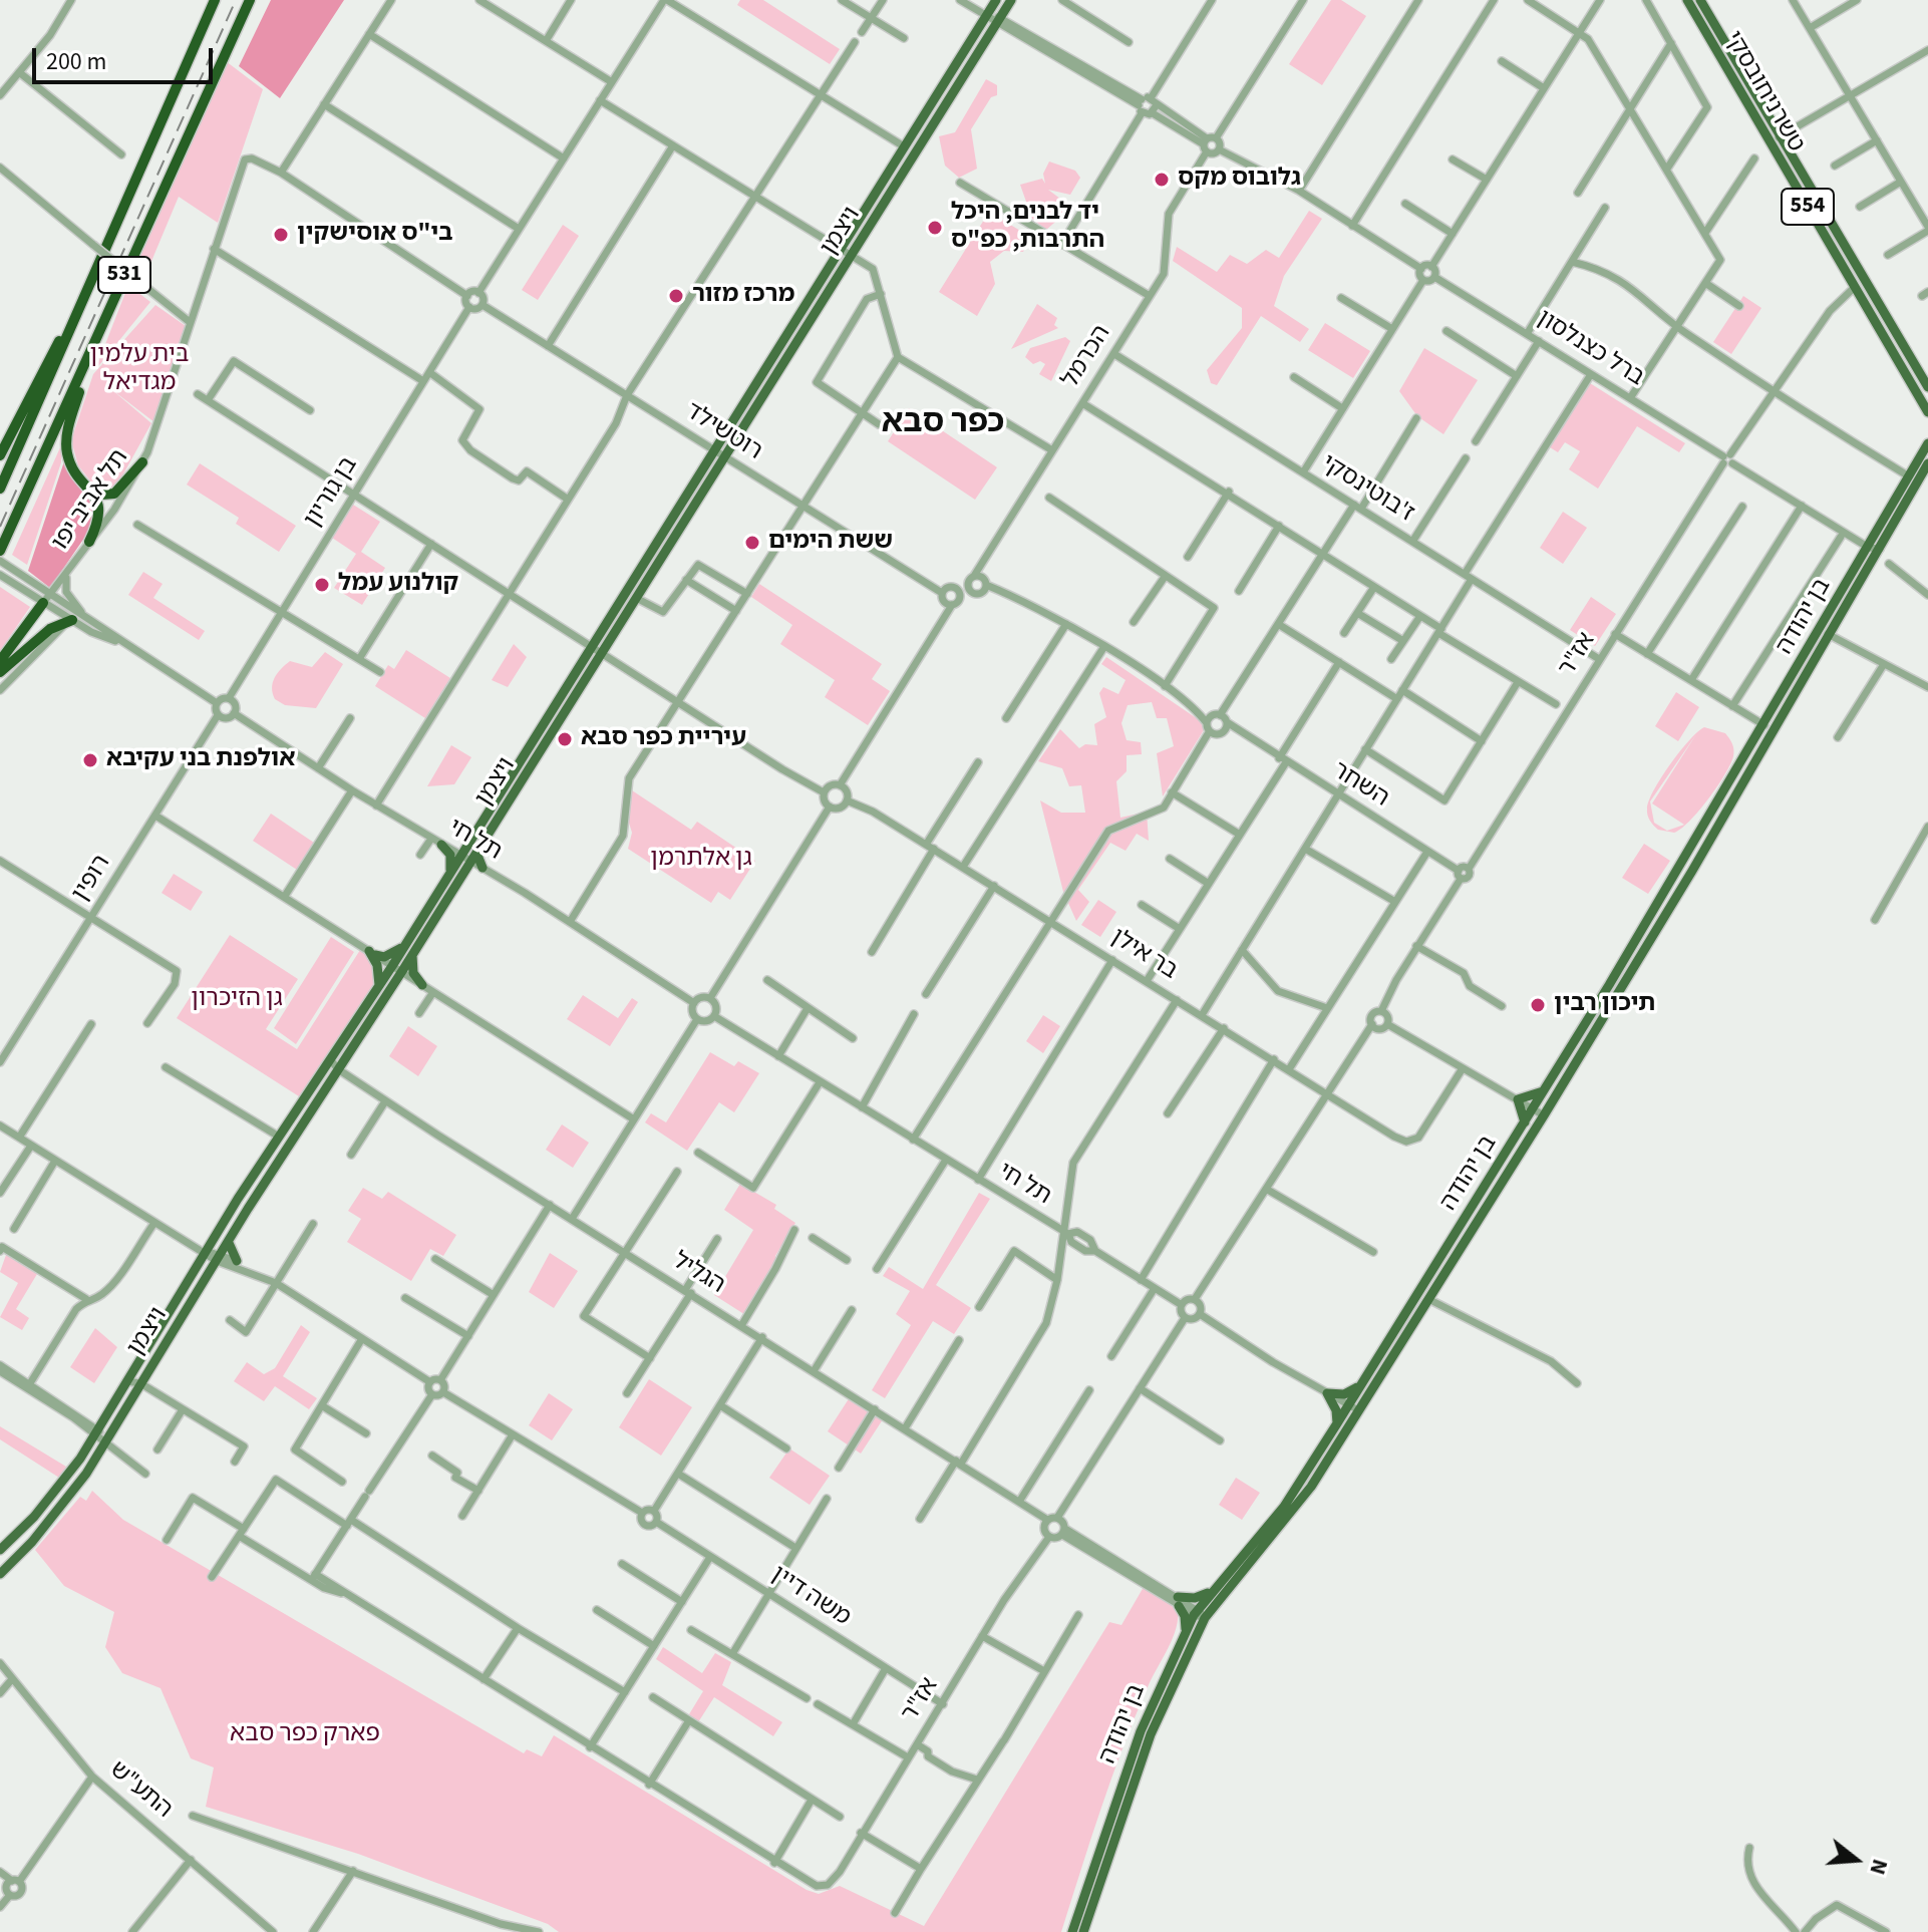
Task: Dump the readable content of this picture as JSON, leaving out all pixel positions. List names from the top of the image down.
{
  "streets": {
    "highway": ["531"],
    "main road": [
      "טשרניחובסקי",
      "554",
      "ויצמן",
      "בן יהודה"
    ],
    "street": [
      "ברל כצנלסון",
      "הכרמל",
      "רוטשילד",
      "ז'בוטינסקי",
      "בן גוריון",
      "תל אביב יפו",
      "אז\"ר",
      "השחר",
      "תל חי",
      "רופין",
      "בר אילן",
      "הגליל",
      "משה דיין",
      "התע\"ש"
    ]
  },
  "crossings": [
    ["טשרניחובסקי", "אז\"ר"],
    ["ויצמן", "רוטשילד"],
    ["ויצמן", "תל חי"],
    ["ויצמן", "הגליל"],
    ["ברל כצנלסון", "בן יהודה"],
    ["ברל כצנלסון", "אז\"ר"],
    ["הכרמל", "ז'בוטינסקי"],
    ["ז'בוטינסקי", "אז\"ר"],
    ["בן גוריון", "תל חי"],
    ["בן גוריון", "רופין"],
    ["אז\"ר", "השחר"],
    ["אז\"ר", "משה דיין"],
    ["תל חי", "רופין"]
  ],
  "districts": ["כפר סבא"],
  "parks": [
    "בית עלמין מגדיאל",
    "גן אלתרמן",
    "גן הזיכרון",
    "פארק כפר סבא"
  ],
  "places": [
    "גלובוס מקס",
    "יד לבנים, היכל התרבות, כפ\"ס",
    "בי\"ס אוסישקין",
    "מרכז מזור",
    "ששת הימים",
    "קולנוע עמל",
    "עיריית כפר סבא",
    "אולפנת בני עקיבא",
    "תיכון רבין"
  ],
  "scale_bar": "200 m",
  "north": "right"
}
